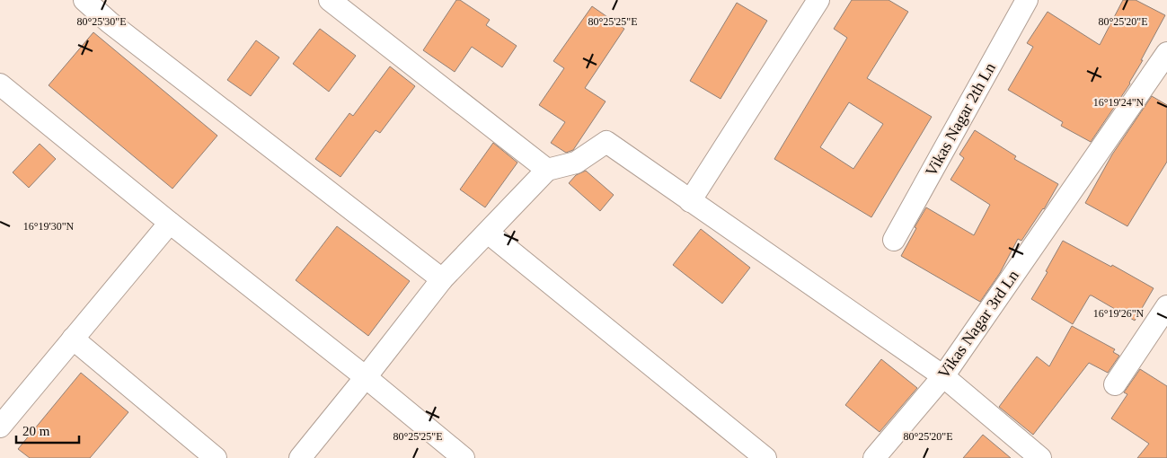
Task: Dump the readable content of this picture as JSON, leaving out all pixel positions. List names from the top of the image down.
{
  "streets": {
    "street": ["Vikas Nagar 2th Ln", "Vikas Nagar 3rd Ln"]
  },
  "scale_bar": "20 m",
  "coordinates": [
    "80°25'30\"E",
    "80°25'25\"E",
    "80°25'20\"E",
    "16°19'24\"N",
    "16°19'30\"N",
    "16°19'26\"N"
  ]
}
